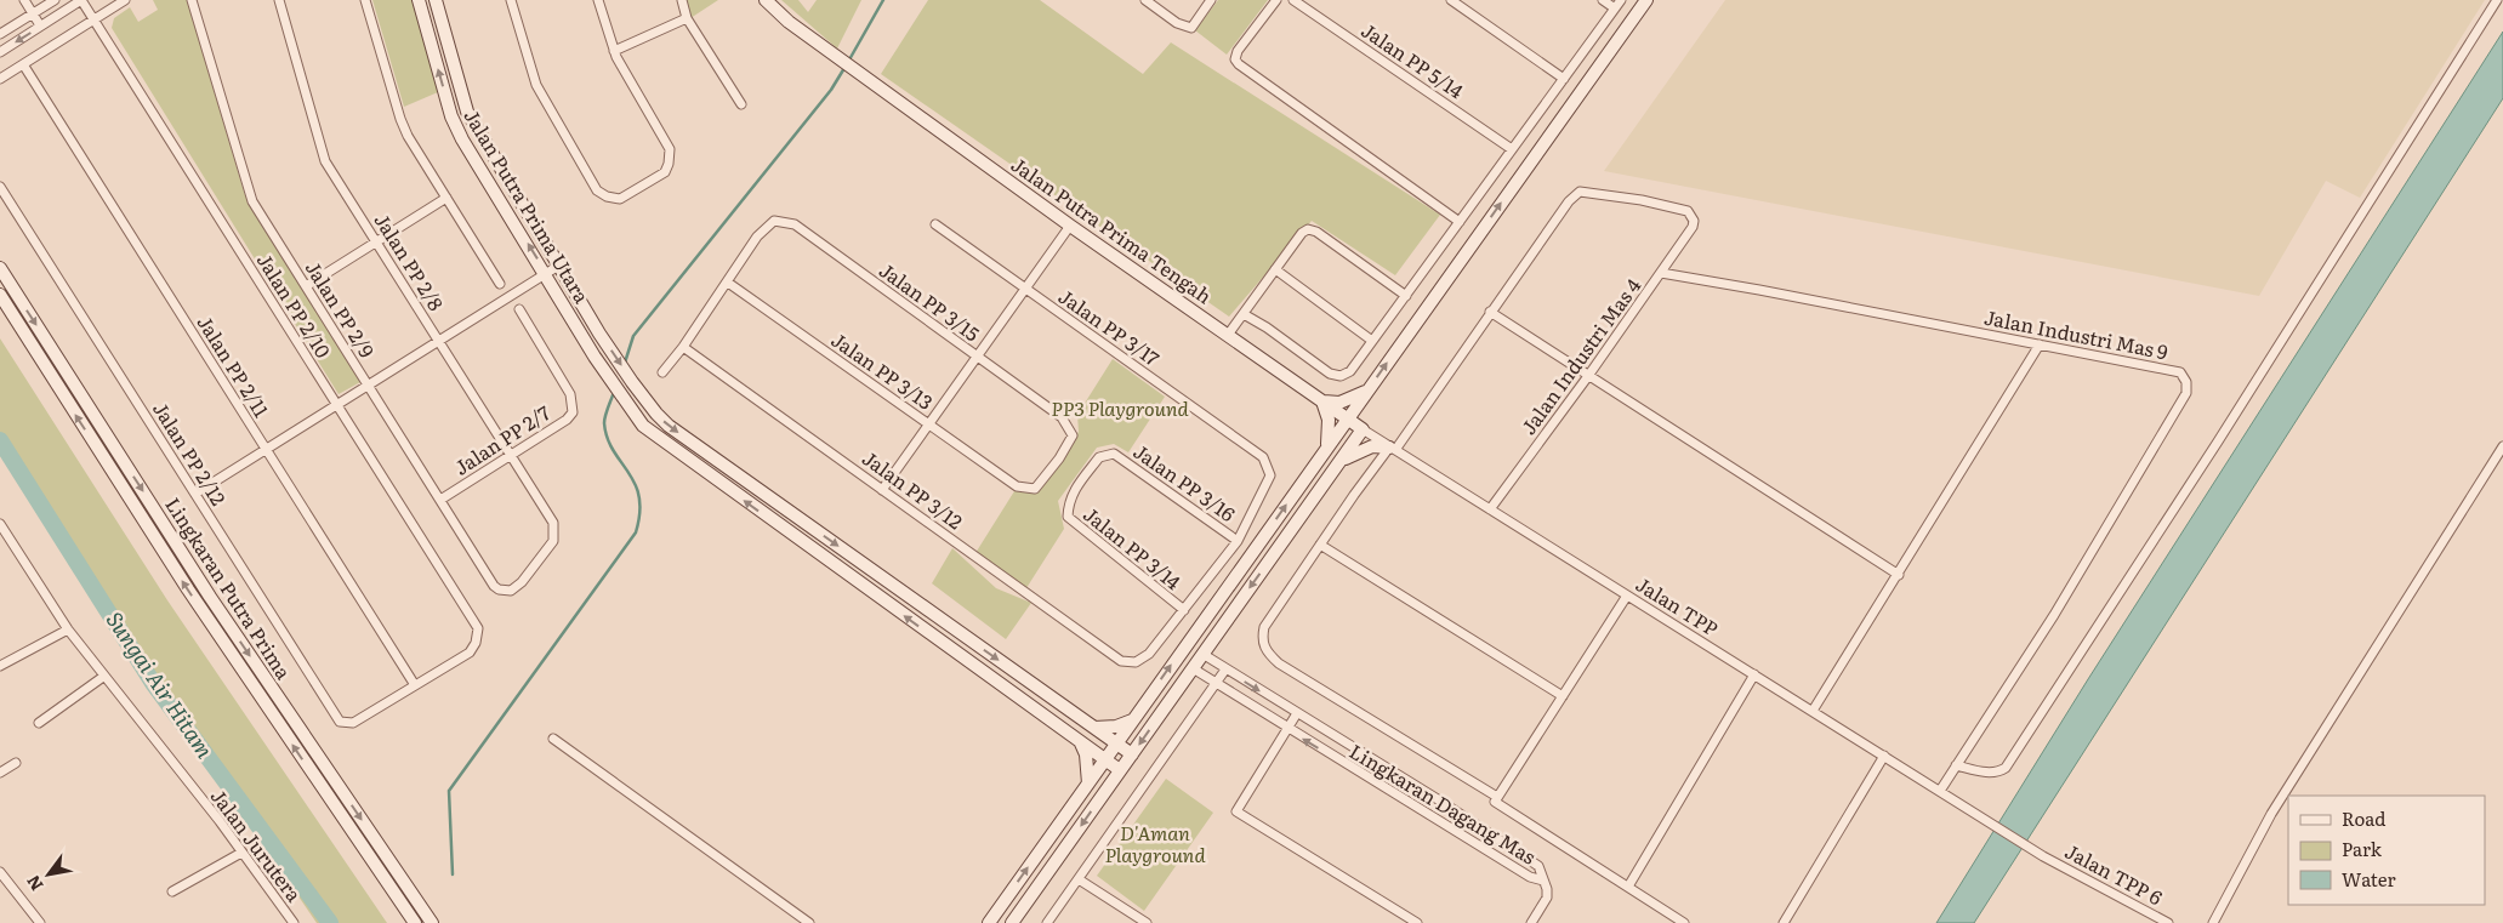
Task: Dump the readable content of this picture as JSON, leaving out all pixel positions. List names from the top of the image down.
{
  "streets": {
    "main road": ["Jalan Putra Prima Utara", "Jalan Putra Prima Tengah", "Lingkaran Putra Prima"],
    "street": [
      "Jalan PP 5/14",
      "Jalan PP 2/8",
      "Jalan PP 3/15",
      "Jalan PP 2/10",
      "Jalan PP 2/9",
      "Jalan PP 3/17",
      "Jalan Industri Mas 9",
      "Jalan Industri Mas 4",
      "Jalan PP 2/11",
      "Jalan PP 3/13",
      "Jalan PP 2/7",
      "Jalan PP 2/12",
      "Jalan PP 3/16",
      "Jalan PP 3/12",
      "Jalan PP 3/14",
      "Jalan TPP",
      "Lingkaran Dagang Mas",
      "Jalan Jurutera",
      "Jalan TPP 6"
    ]
  },
  "crossings": [
    ["Jalan Putra Prima Tengah", "Jalan TPP"],
    ["Jalan PP 2/8", "Jalan PP 2/9"],
    ["Jalan PP 2/8", "Jalan PP 2/7"],
    ["Jalan PP 3/15", "Jalan PP 3/13"],
    ["Jalan PP 2/10", "Jalan PP 2/11"],
    ["Jalan PP 2/10", "Jalan PP 2/12"],
    ["Jalan PP 2/9", "Jalan PP 2/7"],
    ["Jalan PP 3/17", "Jalan PP 3/16"],
    ["Jalan Industri Mas 9", "Jalan Industri Mas 4"],
    ["Jalan Industri Mas 9", "Jalan TPP"],
    ["Jalan Industri Mas 4", "Jalan TPP"],
    ["Jalan PP 2/11", "Jalan PP 2/12"],
    ["Jalan PP 3/16", "Jalan PP 3/14"],
    ["Jalan PP 3/12", "Jalan PP 3/14"],
    ["Jalan TPP", "Jalan TPP 6"]
  ],
  "water": ["Sungai Air Hitam"],
  "parks": ["PP3 Playground", "D'Aman Playground"],
  "legend": ["Road", "Park", "Water"],
  "north": "bottom left"
}
